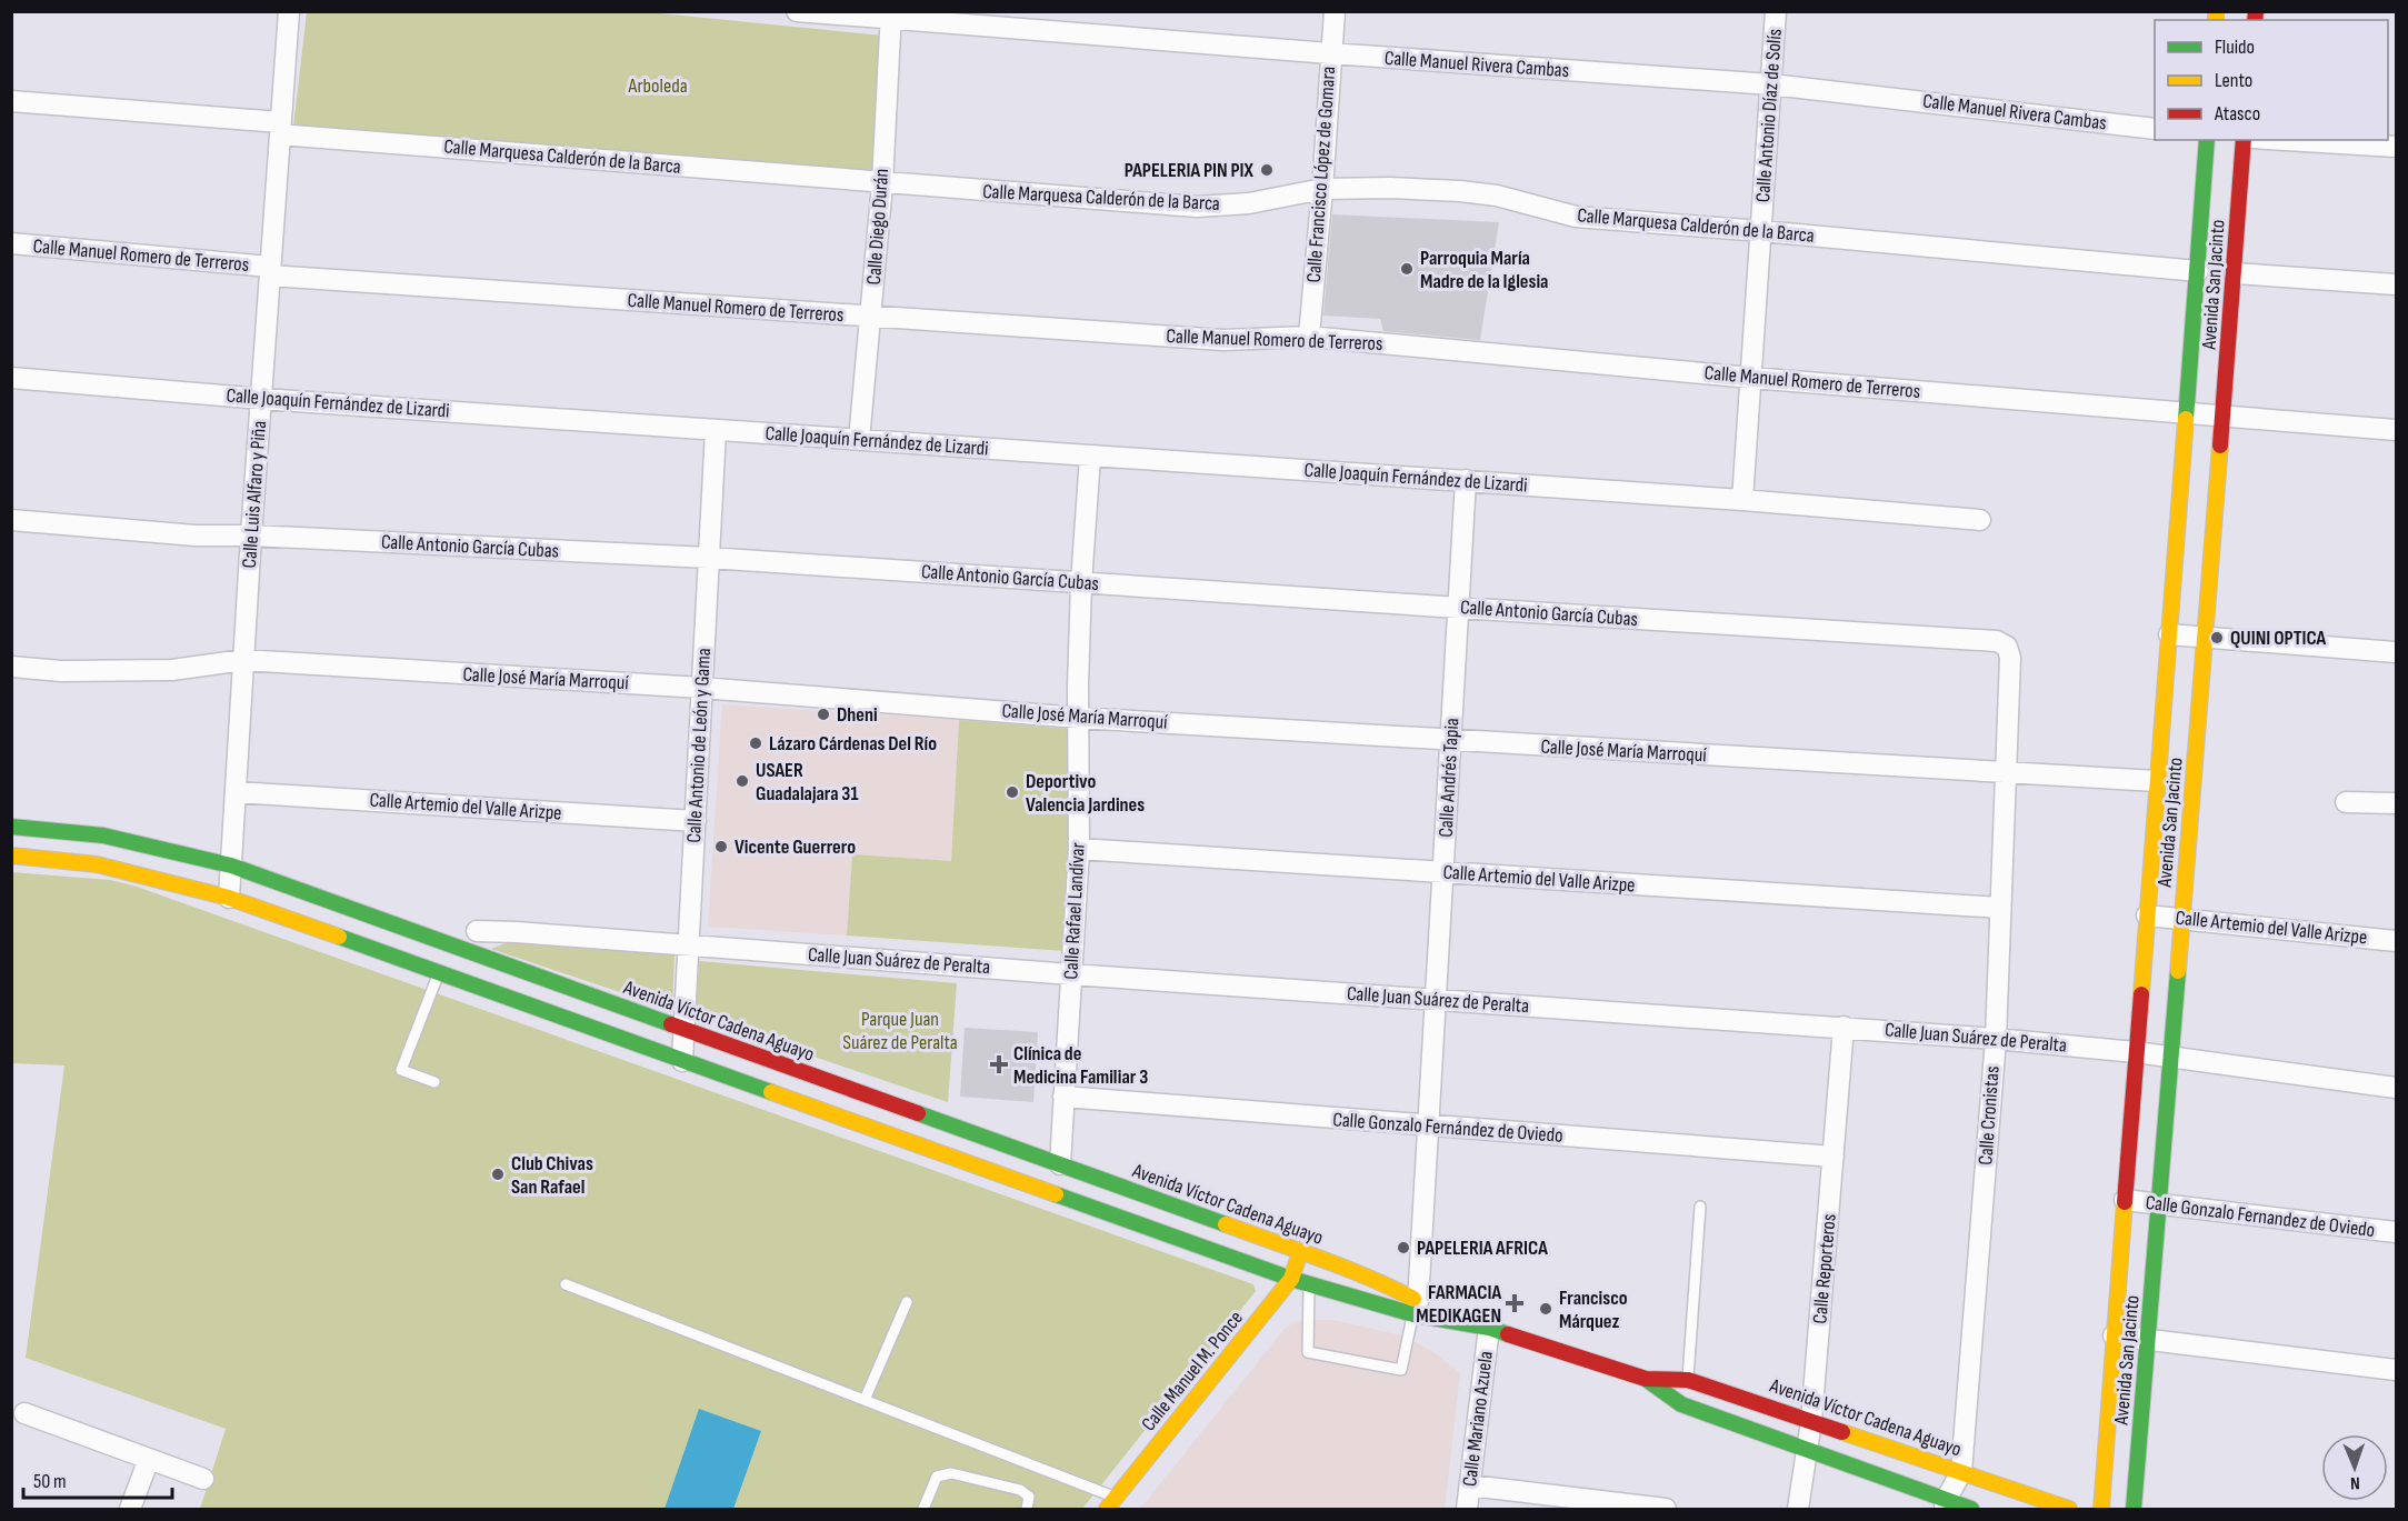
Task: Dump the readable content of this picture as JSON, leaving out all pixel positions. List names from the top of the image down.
{
  "streets": {
    "street": [
      "Calle Manuel Rivera Cambas",
      "Calle Antonio Díaz de Solís",
      "Calle Marquesa Calderón de la Barca",
      "Calle Francisco López de Gomara",
      "Calle Diego Durán",
      "Calle Manuel Romero de Terreros",
      "Avenida San Jacinto",
      "Calle Joaquín Fernández de Lizardi",
      "Calle Luis Alfaro y Piña",
      "Calle Antonio García Cubas",
      "Calle José María Marroquí",
      "Calle Antonio de León y Gama",
      "Calle Andrés Tapia",
      "Calle Artemio del Valle Arizpe",
      "Calle Rafael Landívar",
      "Calle Juan Suárez de Peralta",
      "Avenida Víctor Cadena Aguayo",
      "Calle Cronistas",
      "Calle Gonzalo Fernández de Oviedo",
      "Calle Gonzalo Fernandez de Oviedo",
      "Calle Reporteros",
      "Calle Manuel M. Ponce",
      "Calle Mariano Azuela"
    ]
  },
  "crossings": [
    ["Calle Manuel Rivera Cambas", "Calle Antonio Díaz de Solís"],
    ["Calle Manuel Rivera Cambas", "Calle Francisco López de Gomara"],
    ["Calle Manuel Rivera Cambas", "Calle Diego Durán"],
    ["Calle Antonio Díaz de Solís", "Calle Marquesa Calderón de la Barca"],
    ["Calle Antonio Díaz de Solís", "Calle Manuel Romero de Terreros"],
    ["Calle Antonio Díaz de Solís", "Calle Joaquín Fernández de Lizardi"],
    ["Calle Marquesa Calderón de la Barca", "Calle Francisco López de Gomara"],
    ["Calle Marquesa Calderón de la Barca", "Calle Diego Durán"],
    ["Calle Marquesa Calderón de la Barca", "Avenida San Jacinto"],
    ["Calle Marquesa Calderón de la Barca", "Calle Luis Alfaro y Piña"],
    ["Calle Francisco López de Gomara", "Calle Manuel Romero de Terreros"],
    ["Calle Diego Durán", "Calle Manuel Romero de Terreros"],
    ["Calle Diego Durán", "Calle Joaquín Fernández de Lizardi"],
    ["Calle Manuel Romero de Terreros", "Avenida San Jacinto"],
    ["Calle Manuel Romero de Terreros", "Calle Luis Alfaro y Piña"],
    ["Avenida San Jacinto", "Calle José María Marroquí"],
    ["Avenida San Jacinto", "Calle Artemio del Valle Arizpe"],
    ["Avenida San Jacinto", "Calle Juan Suárez de Peralta"],
    ["Avenida San Jacinto", "Calle Gonzalo Fernandez de Oviedo"],
    ["Calle Joaquín Fernández de Lizardi", "Calle Luis Alfaro y Piña"],
    ["Calle Joaquín Fernández de Lizardi", "Calle Antonio de León y Gama"],
    ["Calle Joaquín Fernández de Lizardi", "Calle Andrés Tapia"],
    ["Calle Joaquín Fernández de Lizardi", "Calle Rafael Landívar"],
    ["Calle Luis Alfaro y Piña", "Calle Antonio García Cubas"],
    ["Calle Luis Alfaro y Piña", "Calle José María Marroquí"],
    ["Calle Luis Alfaro y Piña", "Calle Artemio del Valle Arizpe"],
    ["Calle Luis Alfaro y Piña", "Avenida Víctor Cadena Aguayo"],
    ["Calle Antonio García Cubas", "Calle Antonio de León y Gama"],
    ["Calle Antonio García Cubas", "Calle Andrés Tapia"],
    ["Calle Antonio García Cubas", "Calle Rafael Landívar"],
    ["Calle Antonio García Cubas", "Calle Cronistas"],
    ["Calle José María Marroquí", "Calle Antonio de León y Gama"],
    ["Calle José María Marroquí", "Calle Andrés Tapia"],
    ["Calle José María Marroquí", "Calle Rafael Landívar"],
    ["Calle José María Marroquí", "Calle Cronistas"],
    ["Calle Antonio de León y Gama", "Calle Artemio del Valle Arizpe"],
    ["Calle Antonio de León y Gama", "Calle Juan Suárez de Peralta"],
    ["Calle Antonio de León y Gama", "Avenida Víctor Cadena Aguayo"],
    ["Calle Andrés Tapia", "Calle Artemio del Valle Arizpe"],
    ["Calle Andrés Tapia", "Calle Juan Suárez de Peralta"],
    ["Calle Andrés Tapia", "Avenida Víctor Cadena Aguayo"],
    ["Calle Andrés Tapia", "Calle Gonzalo Fernández de Oviedo"],
    ["Calle Artemio del Valle Arizpe", "Calle Rafael Landívar"],
    ["Calle Artemio del Valle Arizpe", "Calle Cronistas"],
    ["Calle Rafael Landívar", "Calle Juan Suárez de Peralta"],
    ["Calle Rafael Landívar", "Avenida Víctor Cadena Aguayo"],
    ["Calle Rafael Landívar", "Calle Gonzalo Fernández de Oviedo"],
    ["Calle Juan Suárez de Peralta", "Calle Cronistas"],
    ["Calle Juan Suárez de Peralta", "Calle Reporteros"],
    ["Avenida Víctor Cadena Aguayo", "Calle Cronistas"],
    ["Avenida Víctor Cadena Aguayo", "Calle Reporteros"],
    ["Avenida Víctor Cadena Aguayo", "Calle Manuel M. Ponce"],
    ["Avenida Víctor Cadena Aguayo", "Calle Mariano Azuela"],
    ["Calle Gonzalo Fernández de Oviedo", "Calle Reporteros"]
  ],
  "parks": ["Arboleda", "Parque Juan Suárez de Peralta"],
  "places": {
    "other": [
      "PAPELERIA PIN PIX",
      "Parroquia María Madre de la Iglesia",
      "QUINI OPTICA",
      "Dheni",
      "Lázaro Cárdenas Del Río",
      "USAER Guadalajara 31",
      "Deportivo Valencia Jardines",
      "Vicente Guerrero",
      "Club Chivas San Rafael",
      "PAPELERIA AFRICA",
      "Francisco Márquez"
    ],
    "health": ["Clínica de Medicina Familiar 3", "FARMACIA MEDIKAGEN"]
  },
  "legend": ["Fluido", "Lento", "Atasco"],
  "scale_bar": "50 m",
  "north": "bottom"
}
